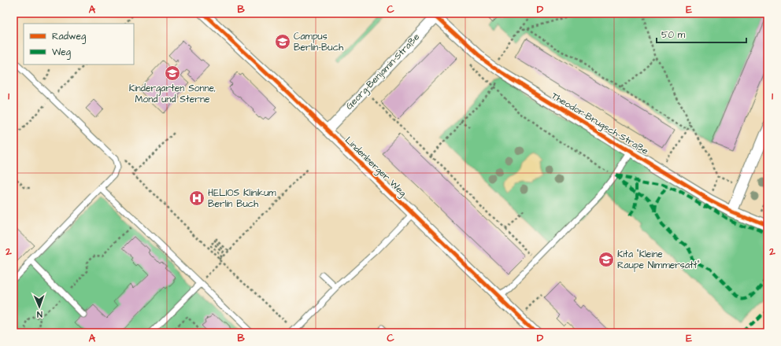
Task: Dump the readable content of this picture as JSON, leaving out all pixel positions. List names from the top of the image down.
{
  "streets": {
    "street": ["Georg-Benjamin-Straße", "Theodor-Brugsch-Straße", "Lindenberger Weg"]
  },
  "crossings": [
    ["Georg-Benjamin-Straße", "Theodor-Brugsch-Straße"],
    ["Georg-Benjamin-Straße", "Lindenberger Weg"]
  ],
  "places": {
    "school or university": ["Campus Berlin-Buch", "Kindergarten Sonne, Mond und Sterne", "Kita \"Kleine Raupe Nimmersatt\""],
    "hospital": ["HELIOS Klinikum Berlin Buch"]
  },
  "legend": ["Radweg", "Weg"],
  "scale_bar": "50 m",
  "north": "bottom",
  "grid": {
    "columns": [
      "A",
      "B",
      "C",
      "D",
      "E"
    ],
    "rows": ["1", "2"]
  }
}
